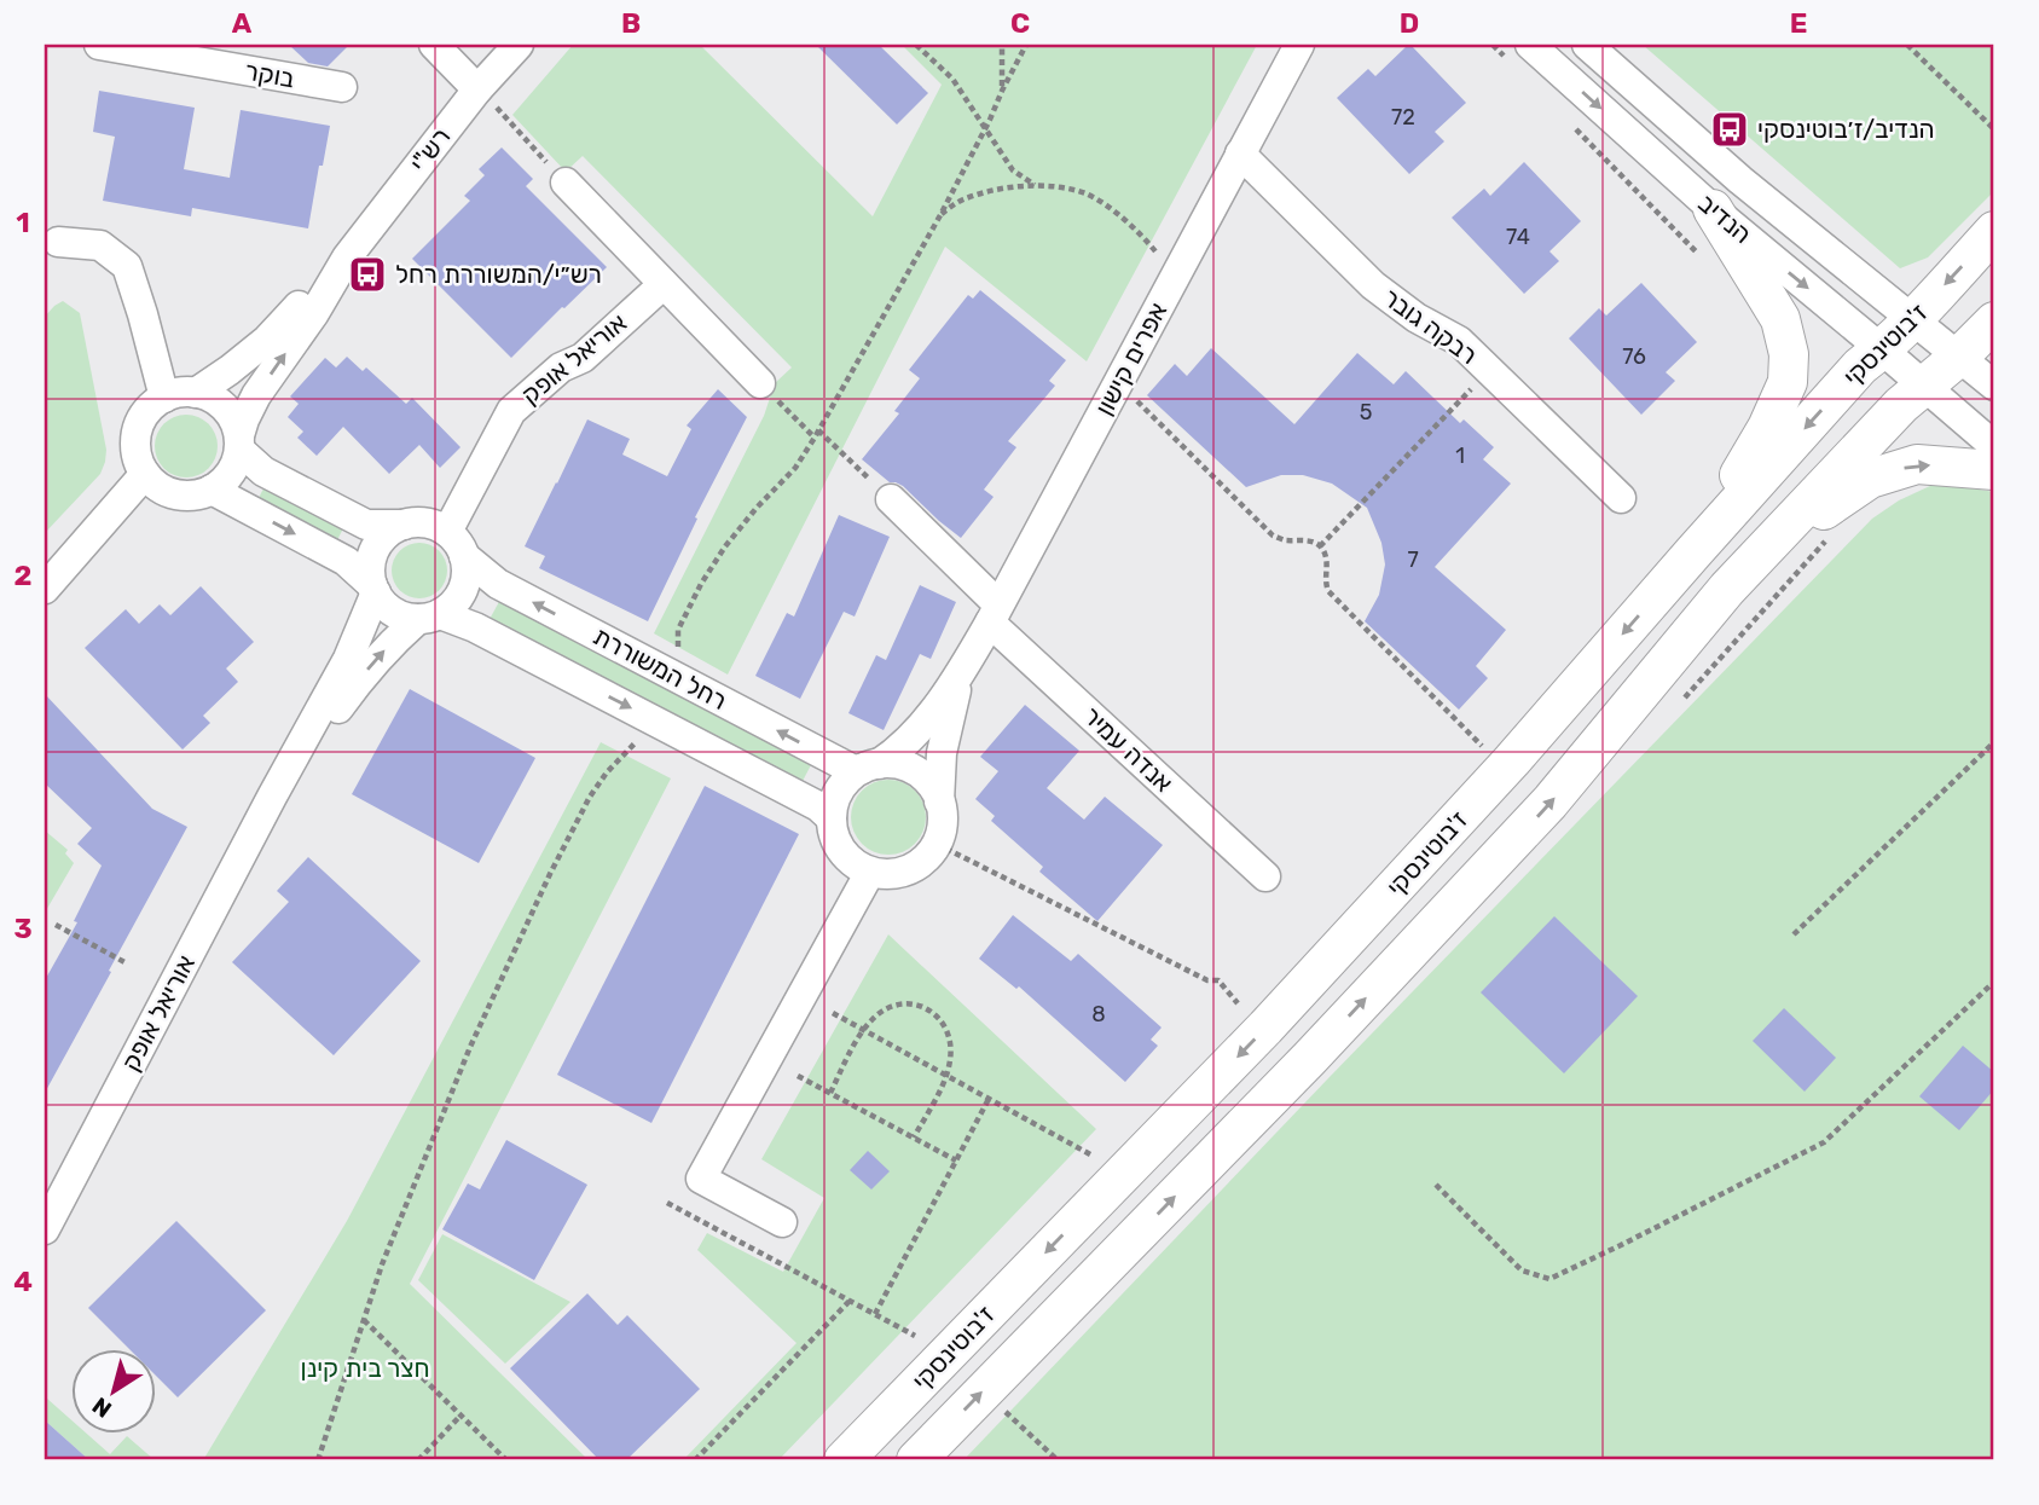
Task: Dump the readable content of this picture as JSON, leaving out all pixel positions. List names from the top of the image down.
{
  "streets": {
    "main road": ["ז'בוטינסקי"],
    "street": [
      "בוקר",
      "רש\"י",
      "הנדיב",
      "רבקה גובר",
      "אוריאל אופק",
      "אפרים קישון",
      "רחל המשוררת",
      "אנדה עמיר"
    ]
  },
  "crossings": [
    ["הנדיב", "ז'בוטינסקי"],
    ["רבקה גובר", "אפרים קישון"],
    ["אוריאל אופק", "רחל המשוררת"],
    ["אפרים קישון", "רחל המשוררת"],
    ["אפרים קישון", "אנדה עמיר"]
  ],
  "parks": ["חצר בית קינן"],
  "places": {
    "bus stop": ["הנדיב/ז׳בוטינסקי", "רש״י/המשוררת רחל"]
  },
  "house_numbers": [
    "72",
    "74",
    "76",
    "5",
    "1",
    "7",
    "8"
  ],
  "north": "bottom left",
  "grid": {
    "columns": [
      "A",
      "B",
      "C",
      "D",
      "E"
    ],
    "rows": [
      "1",
      "2",
      "3",
      "4"
    ]
  }
}
